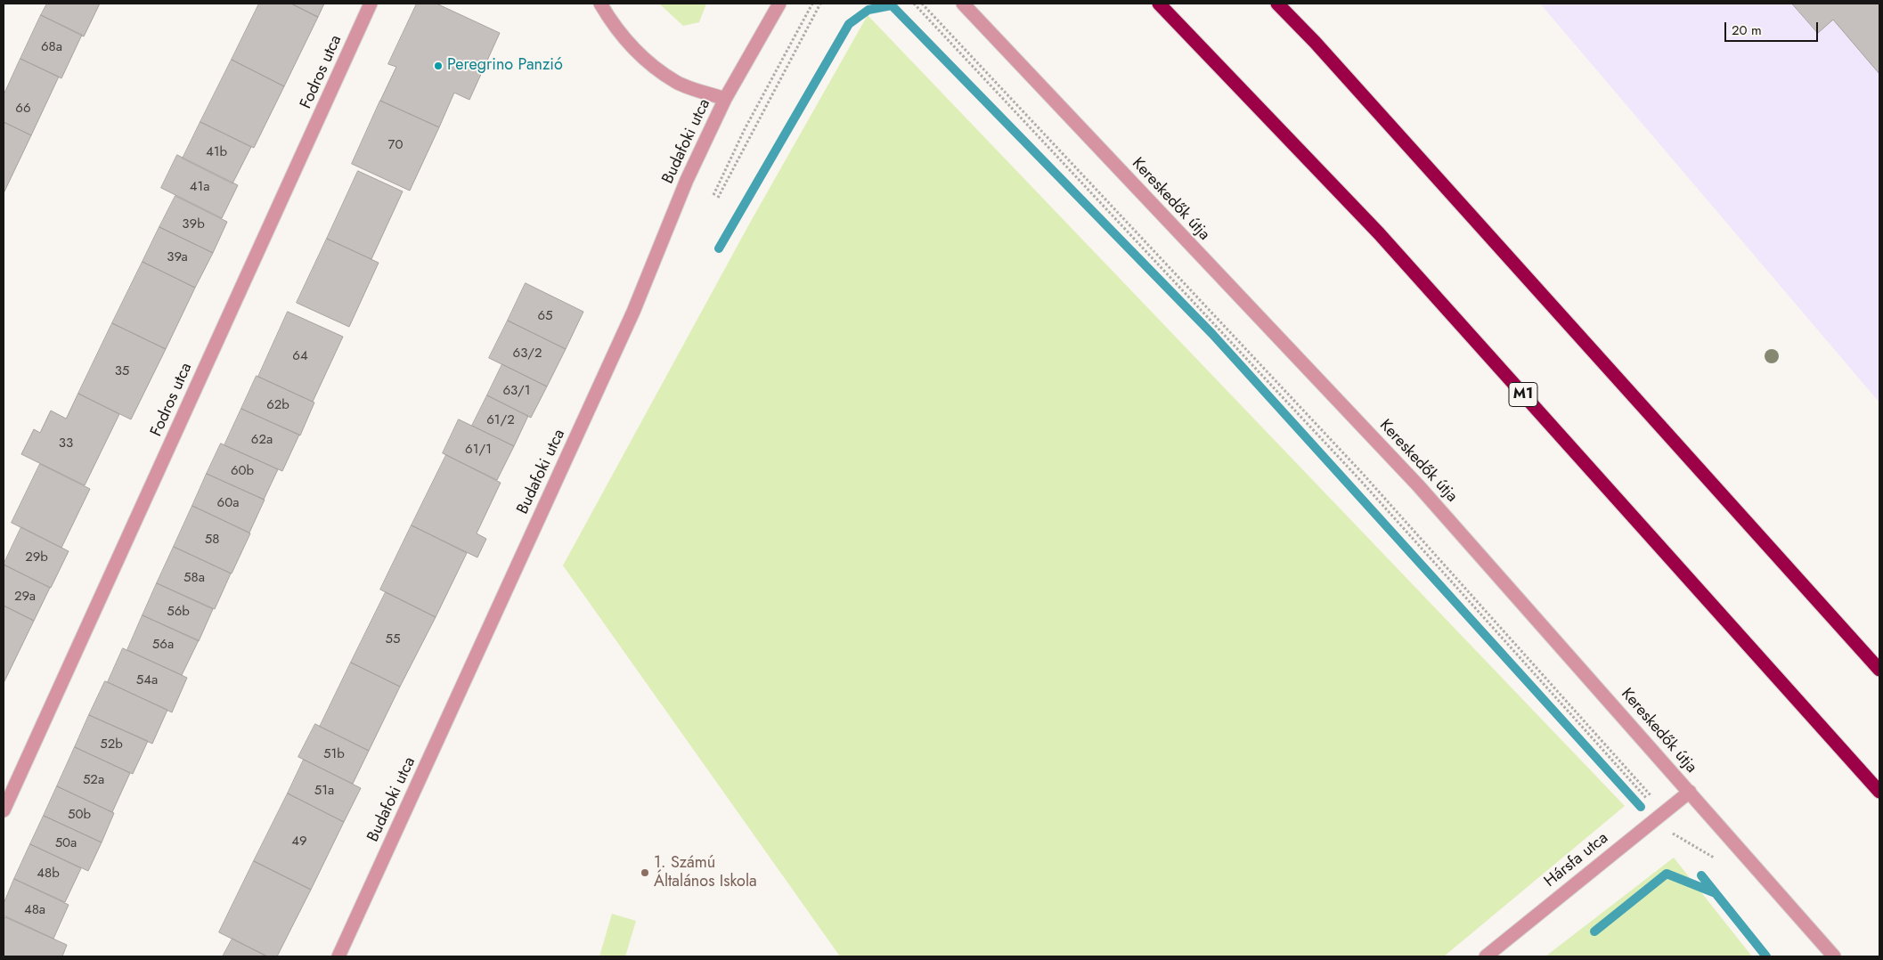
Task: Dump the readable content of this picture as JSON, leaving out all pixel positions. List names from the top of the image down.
{
  "streets": {
    "highway": ["M1"],
    "street": [
      "Fodros utca",
      "Budafoki utca",
      "Kereskedők útja",
      "Hársfa utca"
    ]
  },
  "crossings": [
    ["Kereskedők útja", "Hársfa utca"]
  ],
  "places": ["Peregrino Panzió", "1. Számú Általános Iskola"],
  "house_numbers": [
    "68a",
    "66",
    "70",
    "41b",
    "41a",
    "39b",
    "39a",
    "65",
    "63/2",
    "64",
    "35",
    "63/1",
    "62b",
    "61/2",
    "62a",
    "33",
    "61/1",
    "60b",
    "60a",
    "58",
    "29b",
    "58a",
    "29a",
    "56b",
    "55",
    "56a",
    "54a",
    "52b",
    "51b",
    "52a",
    "51a",
    "50b",
    "49",
    "50a",
    "48b",
    "48a"
  ],
  "scale_bar": "20 m"
}
